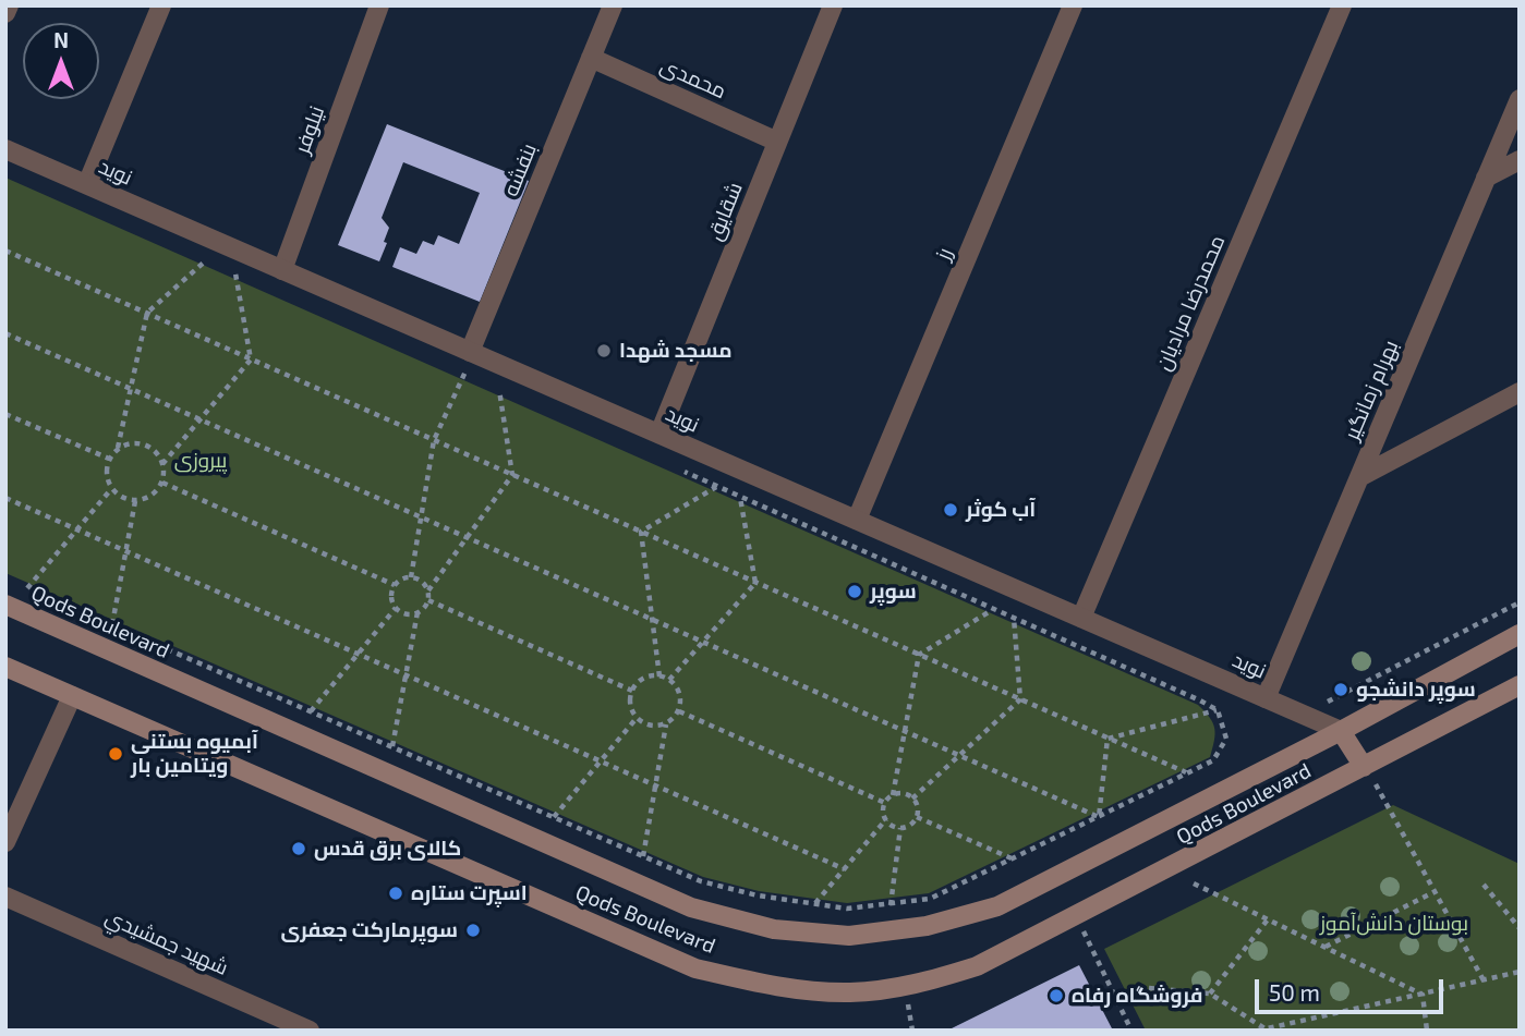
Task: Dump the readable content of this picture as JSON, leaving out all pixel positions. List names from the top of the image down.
{
  "streets": {
    "main road": ["Qods Boulevard"],
    "street": [
      "محمدی",
      "نیلوفر",
      "بنفشه",
      "نوید",
      "شقایق",
      "رز",
      "محمدرضا مرادیان",
      "بهرام زمانگیر",
      "شهيد جمشيدي"
    ]
  },
  "crossings": [
    ["محمدی", "بنفشه"],
    ["محمدی", "شقایق"],
    ["نیلوفر", "نوید"],
    ["بنفشه", "نوید"],
    ["نوید", "شقایق"],
    ["نوید", "رز"],
    ["نوید", "محمدرضا مرادیان"],
    ["نوید", "بهرام زمانگیر"],
    ["نوید", "Qods Boulevard"]
  ],
  "parks": ["پیروزی", "بوستان دانش‌آموز"],
  "places": [
    "مسجد شهدا",
    "آب کوثر",
    "سوپر",
    "سوپر دانشجو",
    "آبمیوه بستنی ویتامین بار",
    "کالای برق قدس",
    "اسپرت ستاره",
    "سوپرمارکت جعفری",
    "فروشگاه رفاه"
  ],
  "scale_bar": "50 m",
  "north": "top"
}
